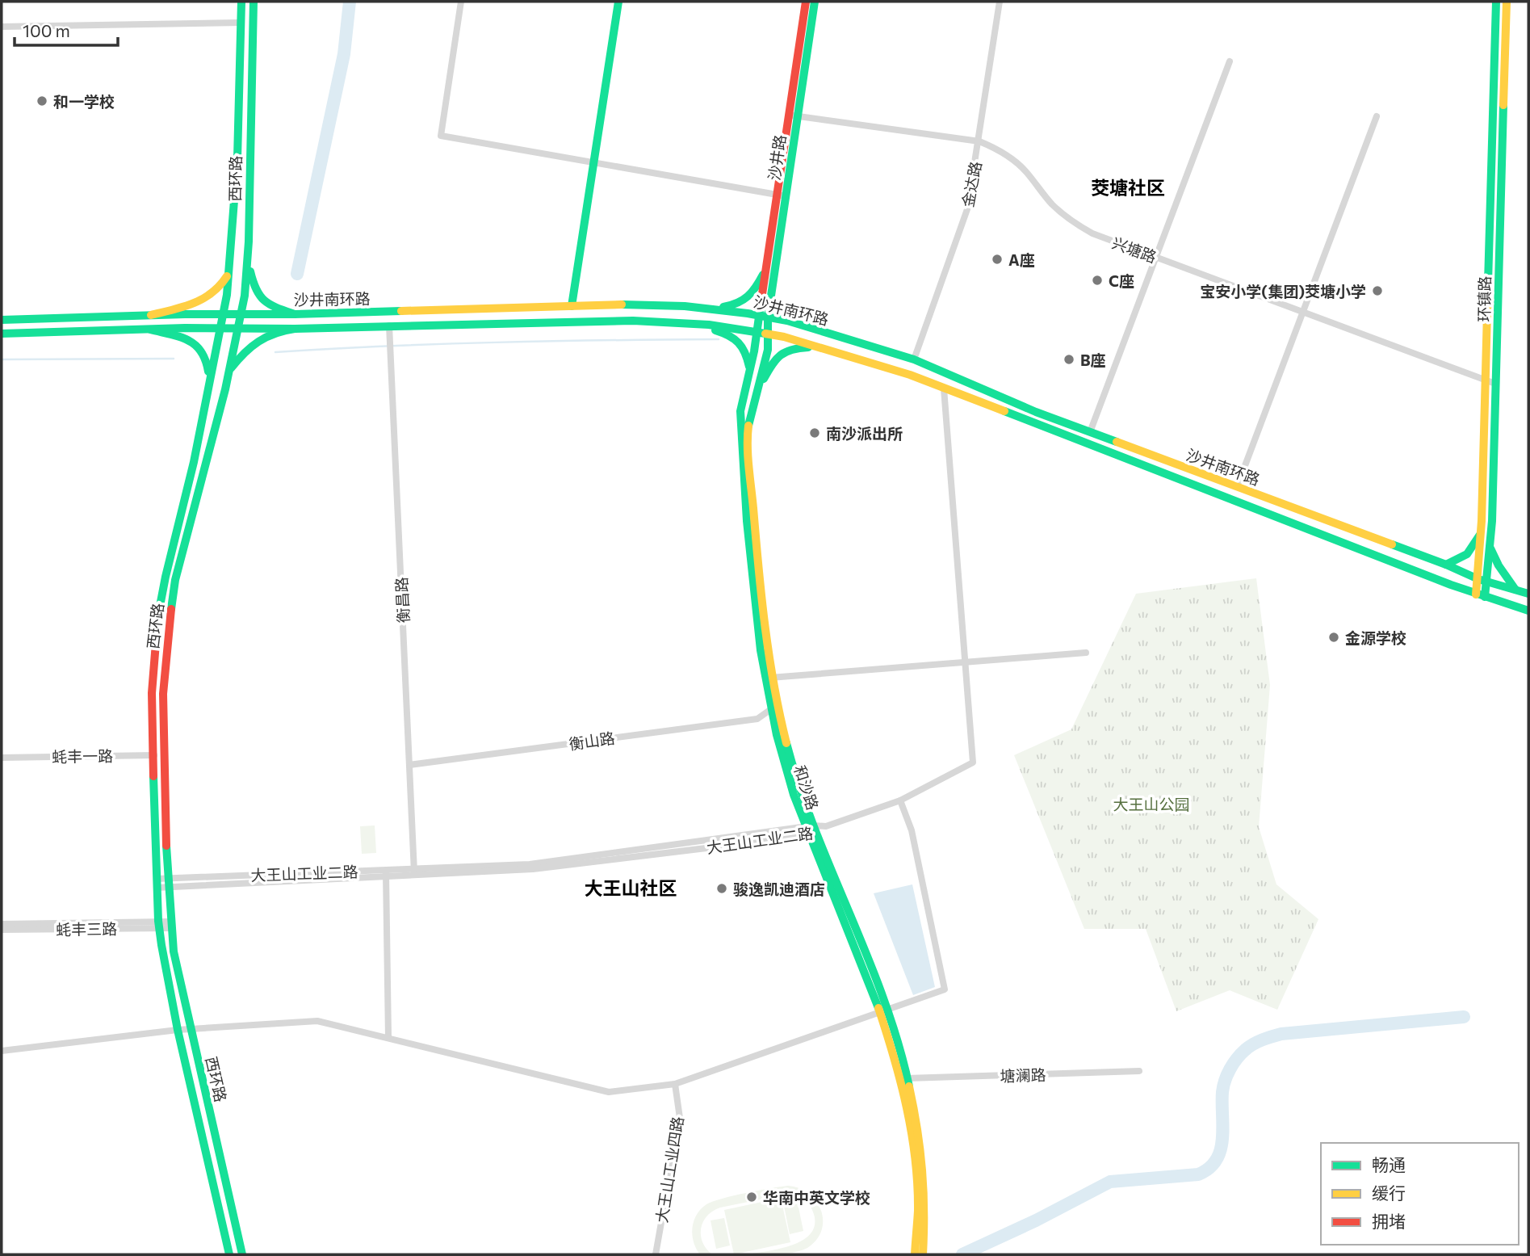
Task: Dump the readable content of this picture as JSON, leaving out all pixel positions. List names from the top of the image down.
{
  "streets": {
    "main road": [
      "沙井路",
      "西环路",
      "沙井南环路",
      "环镇路",
      "和沙路"
    ],
    "street": [
      "金达路",
      "兴塘路",
      "衡昌路",
      "衡山路",
      "蚝丰一路",
      "大王山工业二路",
      "蚝丰三路",
      "塘澜路",
      "大王山工业四路"
    ]
  },
  "crossings": [
    ["沙井路", "兴塘路"],
    ["沙井路", "沙井南环路"],
    ["沙井路", "和沙路"],
    ["西环路", "沙井南环路"],
    ["西环路", "蚝丰一路"],
    ["西环路", "大王山工业二路"],
    ["西环路", "蚝丰三路"],
    ["金达路", "兴塘路"],
    ["金达路", "沙井南环路"],
    ["兴塘路", "环镇路"],
    ["沙井南环路", "环镇路"],
    ["沙井南环路", "衡昌路"],
    ["沙井南环路", "和沙路"],
    ["衡昌路", "衡山路"],
    ["衡昌路", "大王山工业二路"],
    ["衡山路", "和沙路"],
    ["和沙路", "大王山工业二路"],
    ["和沙路", "塘澜路"]
  ],
  "districts": ["茭塘社区", "大王山社区"],
  "parks": ["大王山公园"],
  "places": [
    "和一学校",
    "A座",
    "C座",
    "宝安小学(集团)茭塘小学",
    "B座",
    "南沙派出所",
    "金源学校",
    "骏逸凯迪酒店",
    "华南中英文学校"
  ],
  "legend": ["畅通", "缓行", "拥堵"],
  "scale_bar": "100 m"
}
